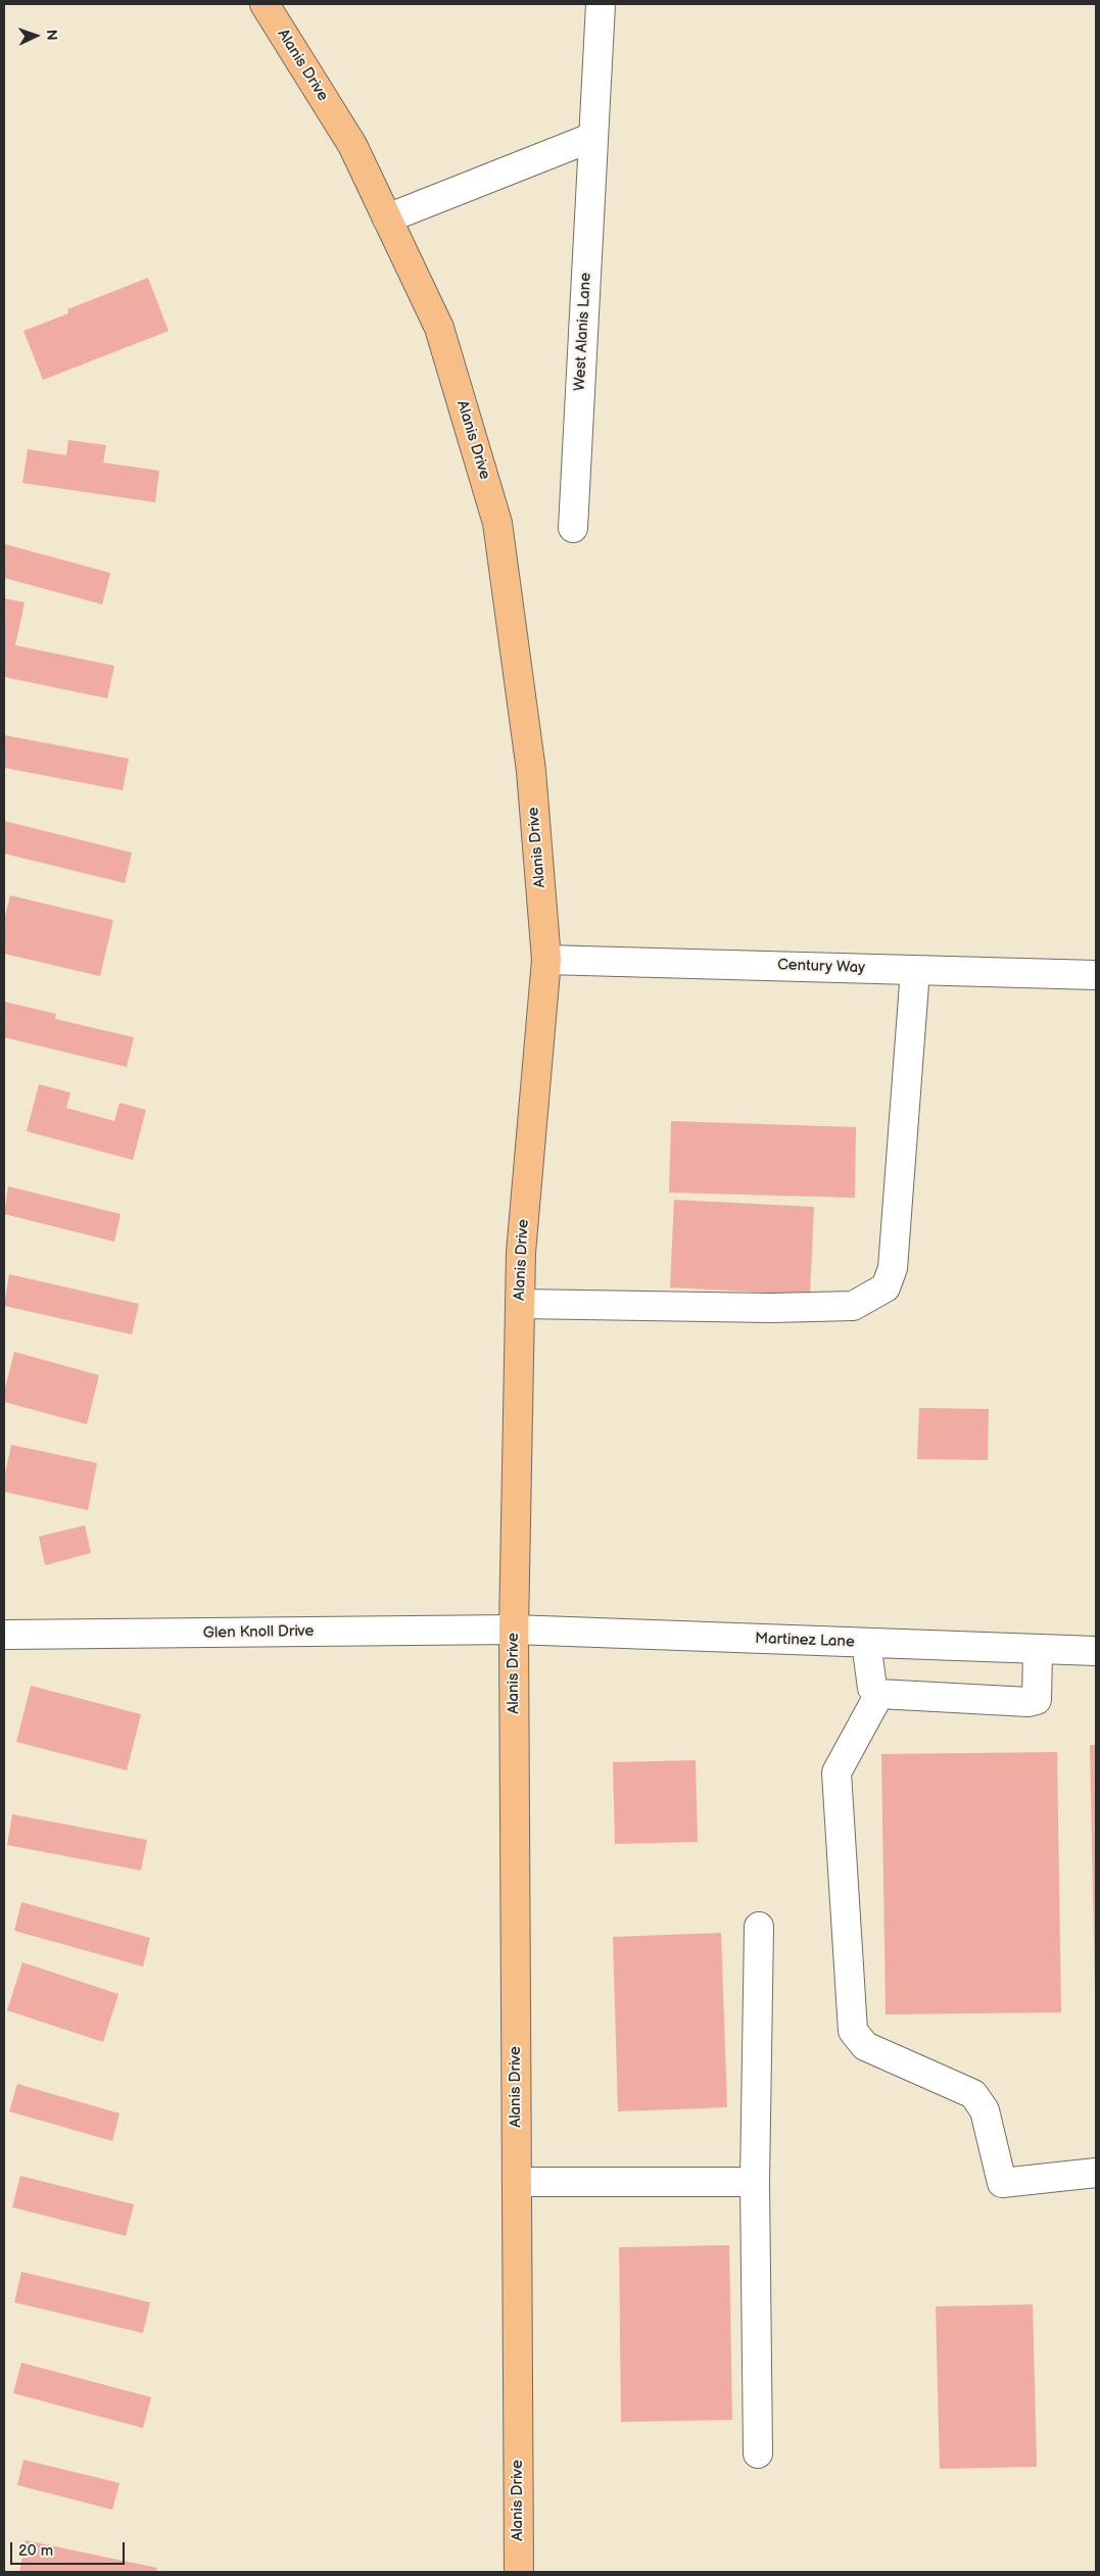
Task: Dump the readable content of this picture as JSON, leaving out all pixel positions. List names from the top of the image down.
{
  "streets": {
    "main road": ["Alanis Drive"],
    "street": [
      "West Alanis Lane",
      "Century Way",
      "Glen Knoll Drive",
      "Martinez Lane"
    ]
  },
  "crossings": [
    ["Alanis Drive", "Century Way"],
    ["Alanis Drive", "Glen Knoll Drive"],
    ["Alanis Drive", "Martinez Lane"],
    ["Glen Knoll Drive", "Martinez Lane"]
  ],
  "scale_bar": "20 m",
  "north": "right"
}
